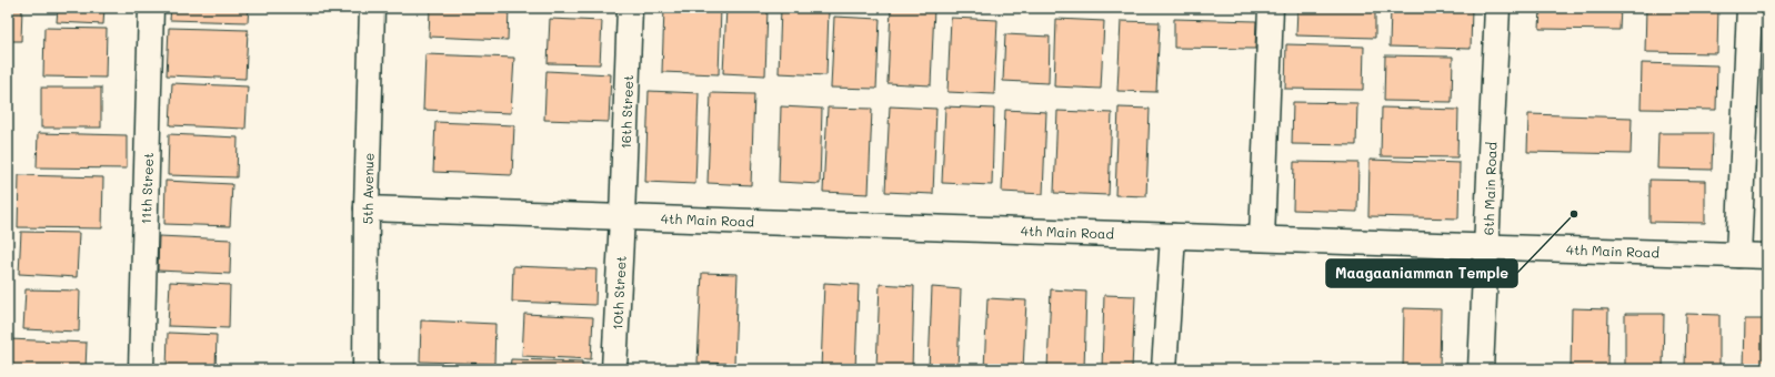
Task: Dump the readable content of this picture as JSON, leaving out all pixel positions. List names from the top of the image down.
{
  "streets": {
    "street": [
      "16th Street",
      "11th Street",
      "5th Avenue",
      "6th Main Road",
      "4th Main Road",
      "10th Street"
    ]
  },
  "crossings": [
    ["16th Street", "4th Main Road"],
    ["16th Street", "10th Street"],
    ["5th Avenue", "4th Main Road"],
    ["6th Main Road", "4th Main Road"],
    ["4th Main Road", "10th Street"]
  ],
  "places": ["Maagaaniamman Temple"]
}
